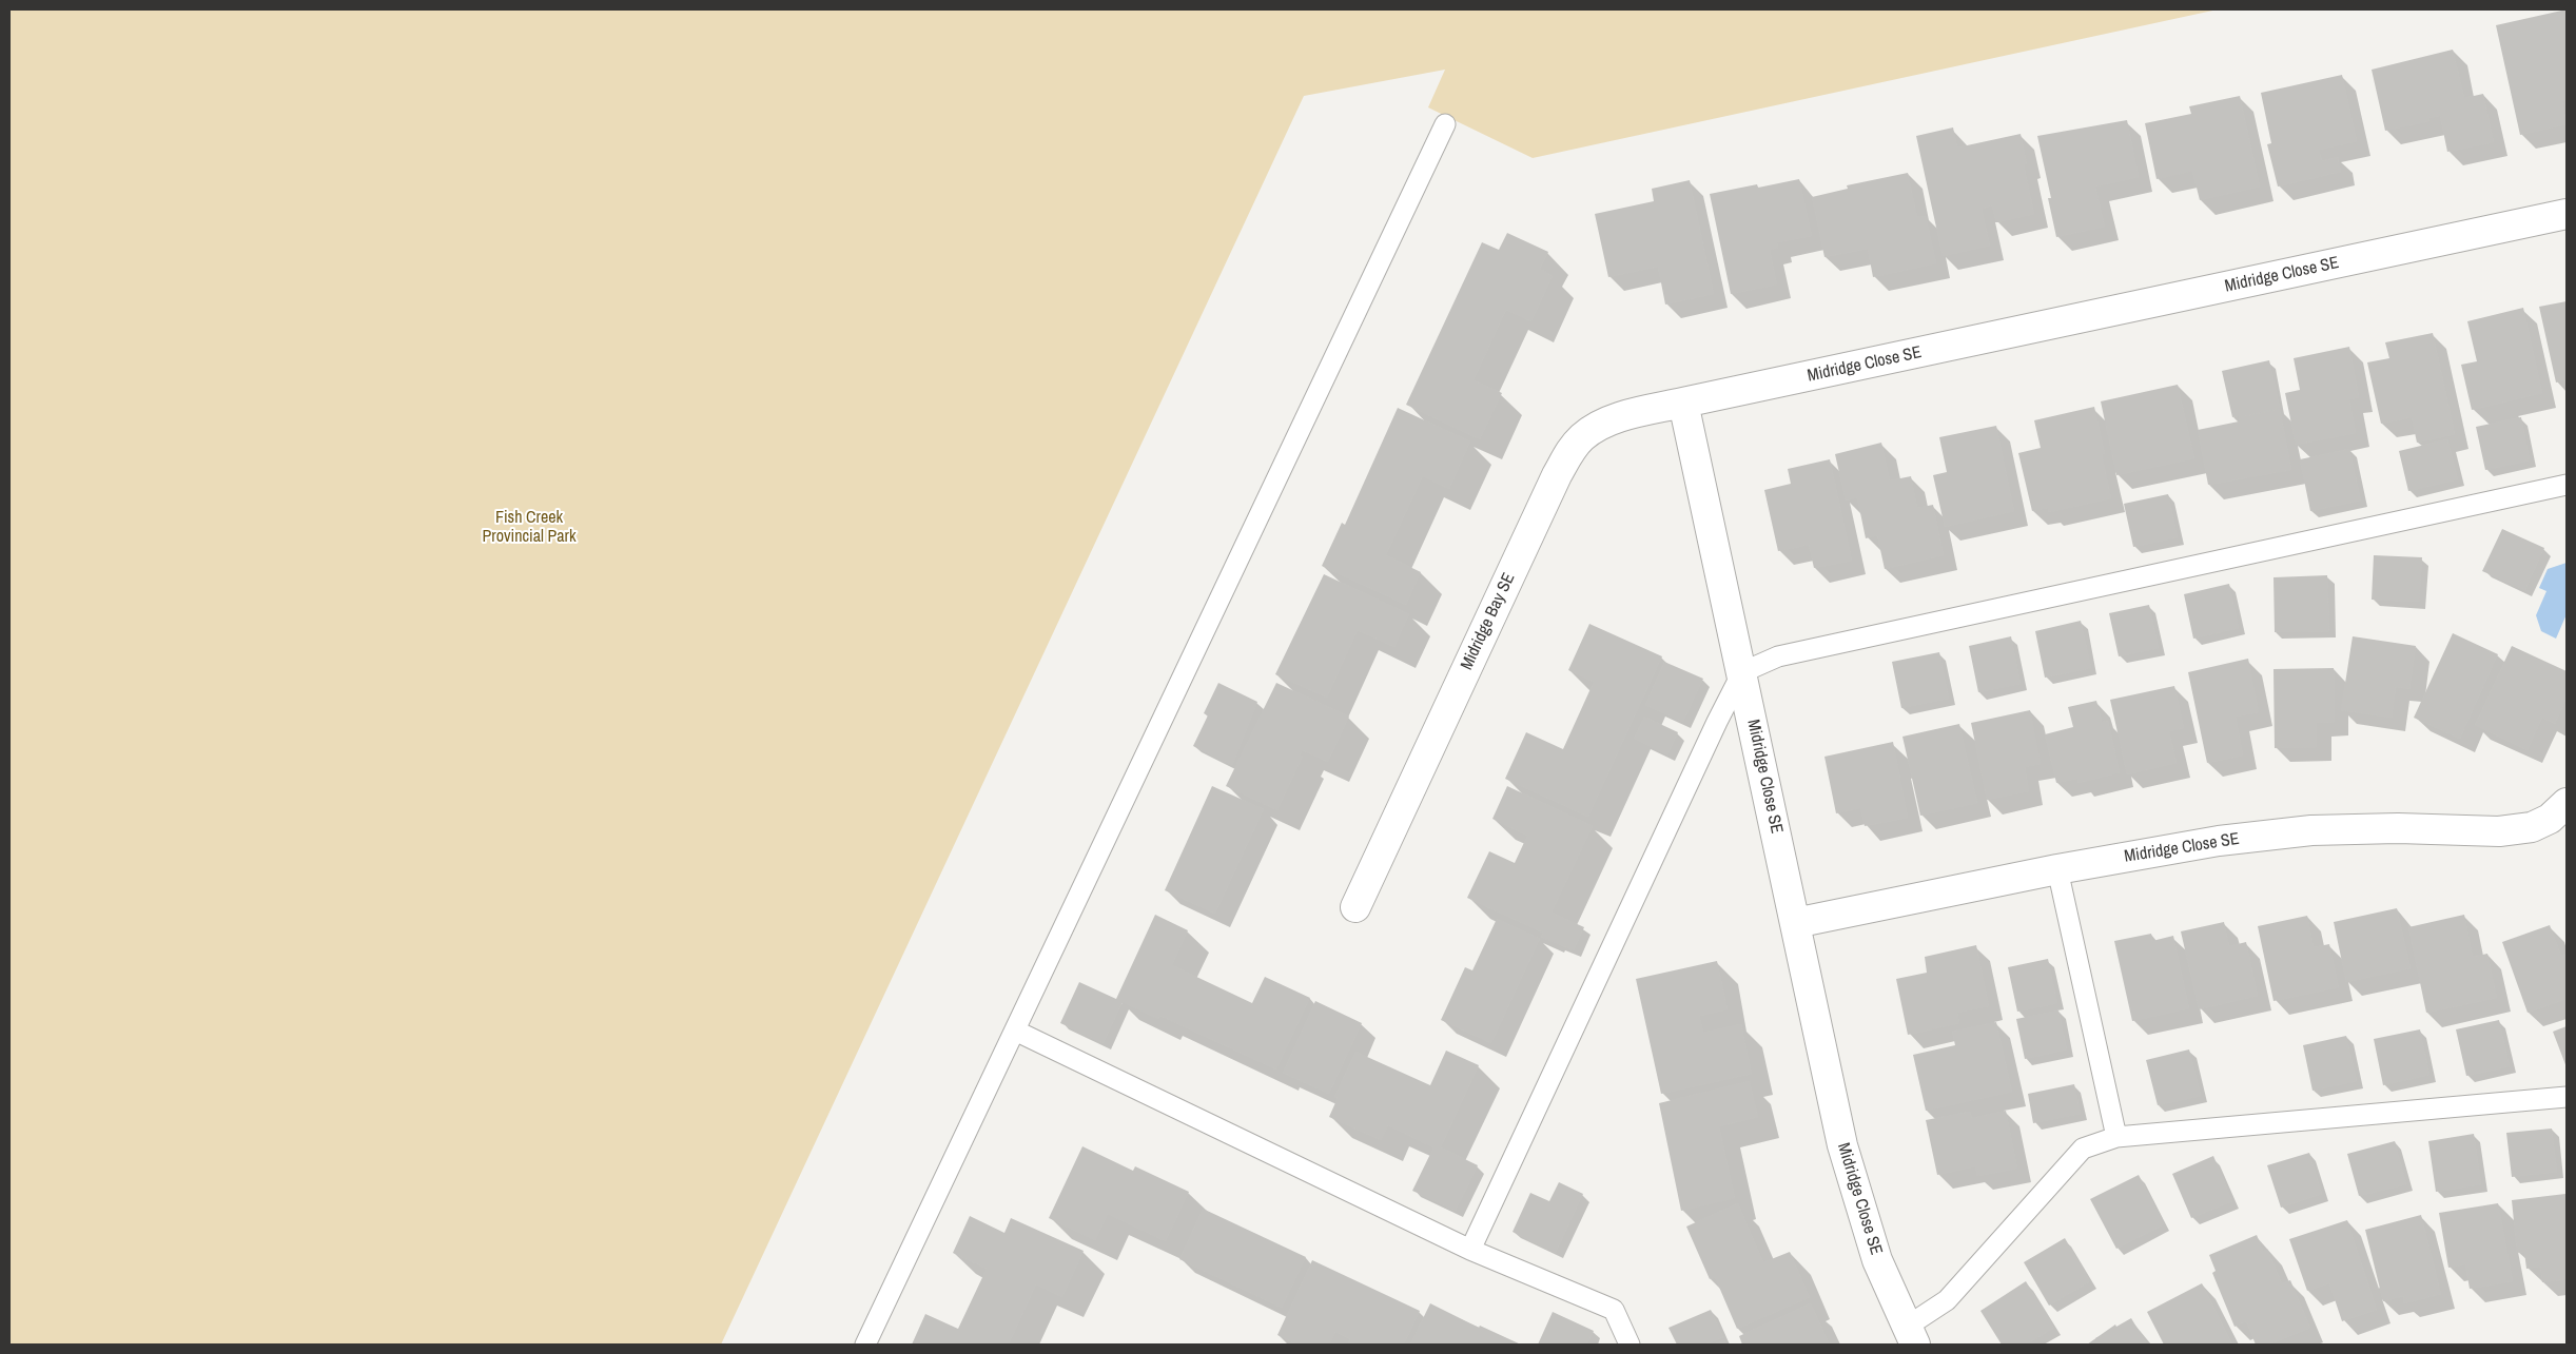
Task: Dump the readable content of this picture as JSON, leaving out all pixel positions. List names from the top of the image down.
{
  "streets": {
    "street": ["Midridge Close SE", "Midridge Bay SE"]
  },
  "crossings": [
    ["Midridge Close SE", "Midridge Bay SE"]
  ],
  "parks": ["Fish Creek Provincial Park"]
}
